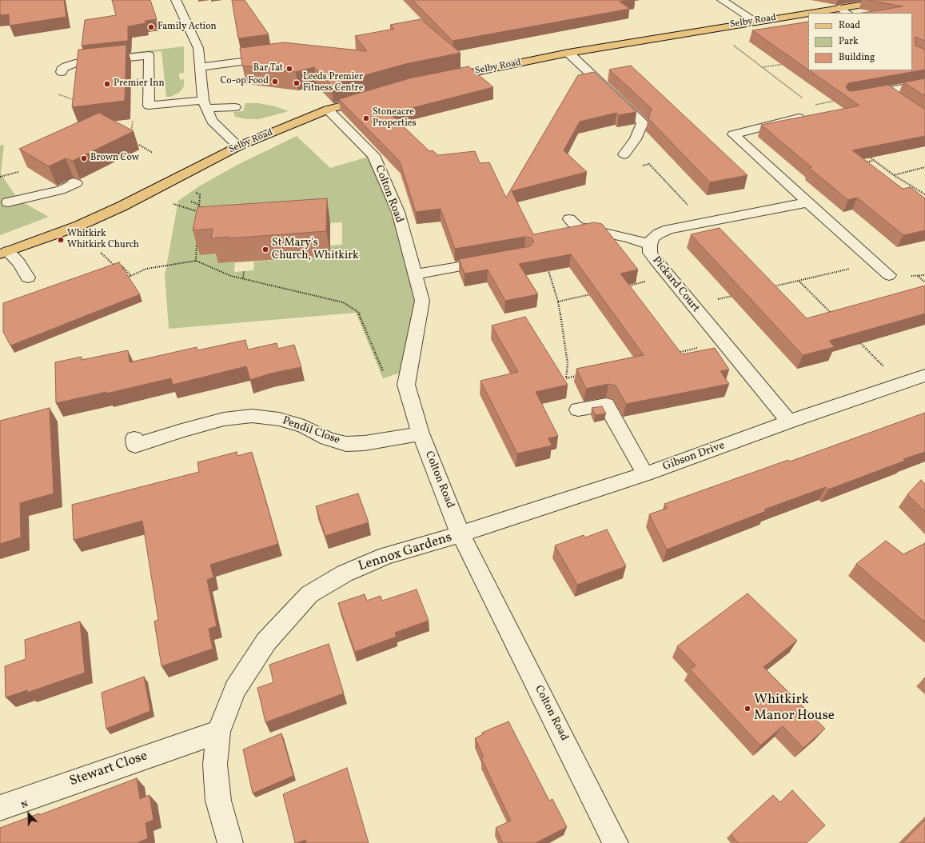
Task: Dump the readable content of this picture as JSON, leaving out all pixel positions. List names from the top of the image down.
{
  "streets": {
    "main road": ["Selby Road"],
    "street": [
      "Colton Road",
      "Pickard Court",
      "Pendil Close",
      "Gibson Drive",
      "Lennox Gardens",
      "Stewart Close"
    ]
  },
  "crossings": [
    ["Selby Road", "Colton Road"],
    ["Colton Road", "Pendil Close"],
    ["Colton Road", "Gibson Drive"],
    ["Colton Road", "Lennox Gardens"],
    ["Pickard Court", "Gibson Drive"],
    ["Gibson Drive", "Lennox Gardens"],
    ["Lennox Gardens", "Stewart Close"]
  ],
  "places": [
    "Family Action",
    "Bar Tat",
    "Co-op Food",
    "Leeds Premier Fitness Centre",
    "Premier Inn",
    "Stoneacre Properties",
    "Brown Cow",
    "Whitkirk Whitkirk Church",
    "St Mary's Church, Whitkirk",
    "Whitkirk Manor House"
  ],
  "legend": ["Road", "Park", "Building"],
  "north": "top left"
}
